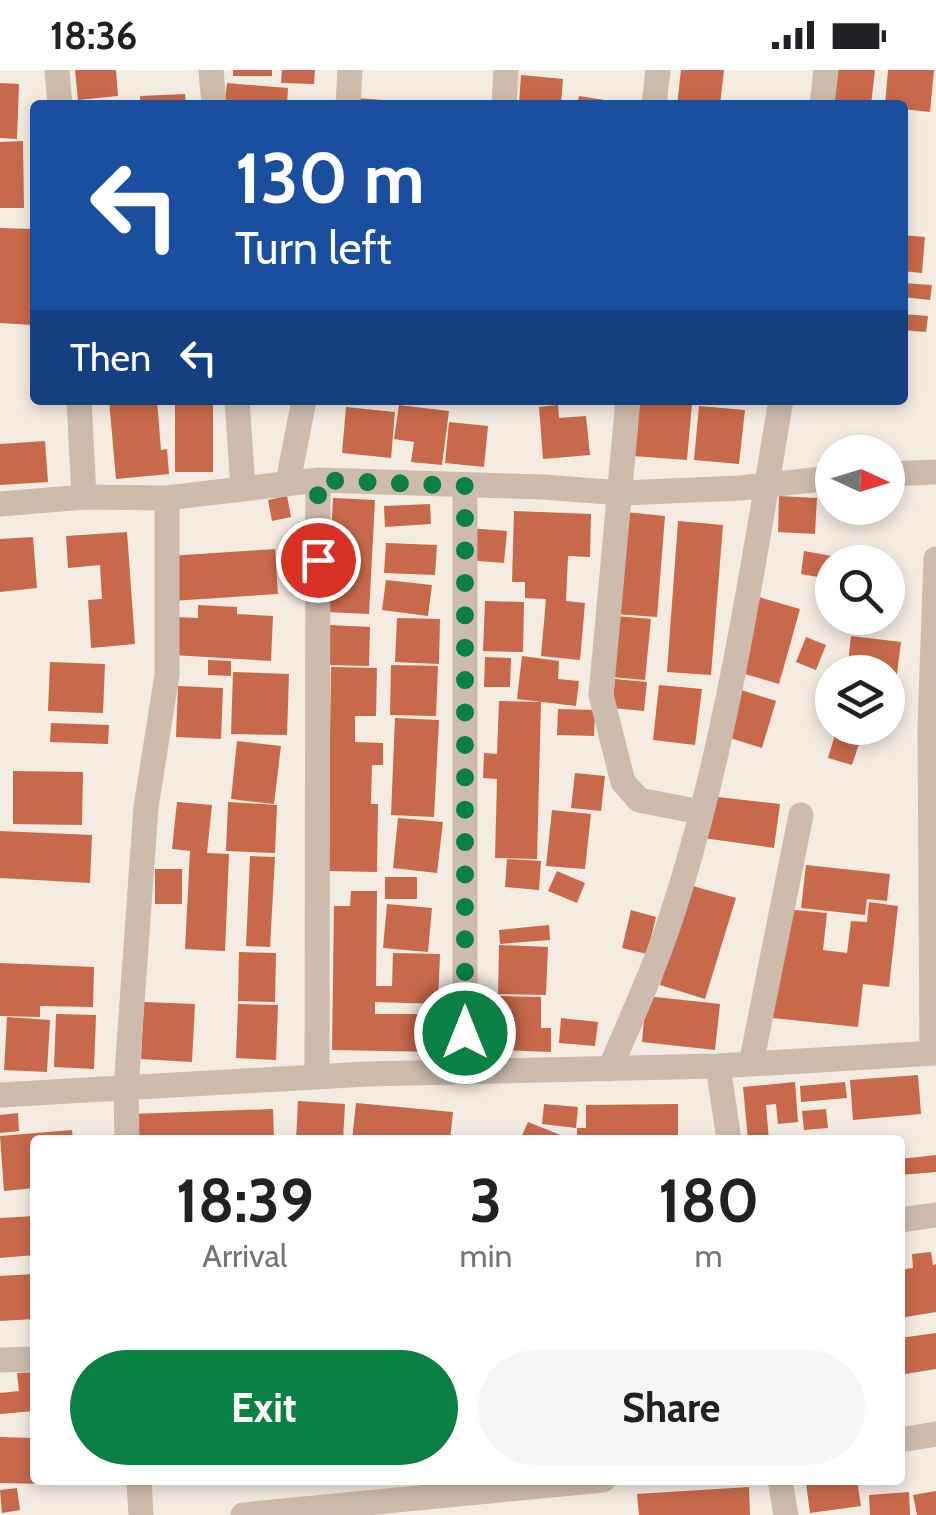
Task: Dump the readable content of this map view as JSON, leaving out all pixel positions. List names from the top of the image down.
{
  "north": "right",
  "page": {
    "status": "18:36",
    "turn": ["130 m", "Turn left"],
    "then": "Then",
    "eta": [
      "18:39",
      "Arrival",
      "3",
      "min",
      "180",
      "m"
    ],
    "buttons": ["Exit", "Share"]
  }
}
